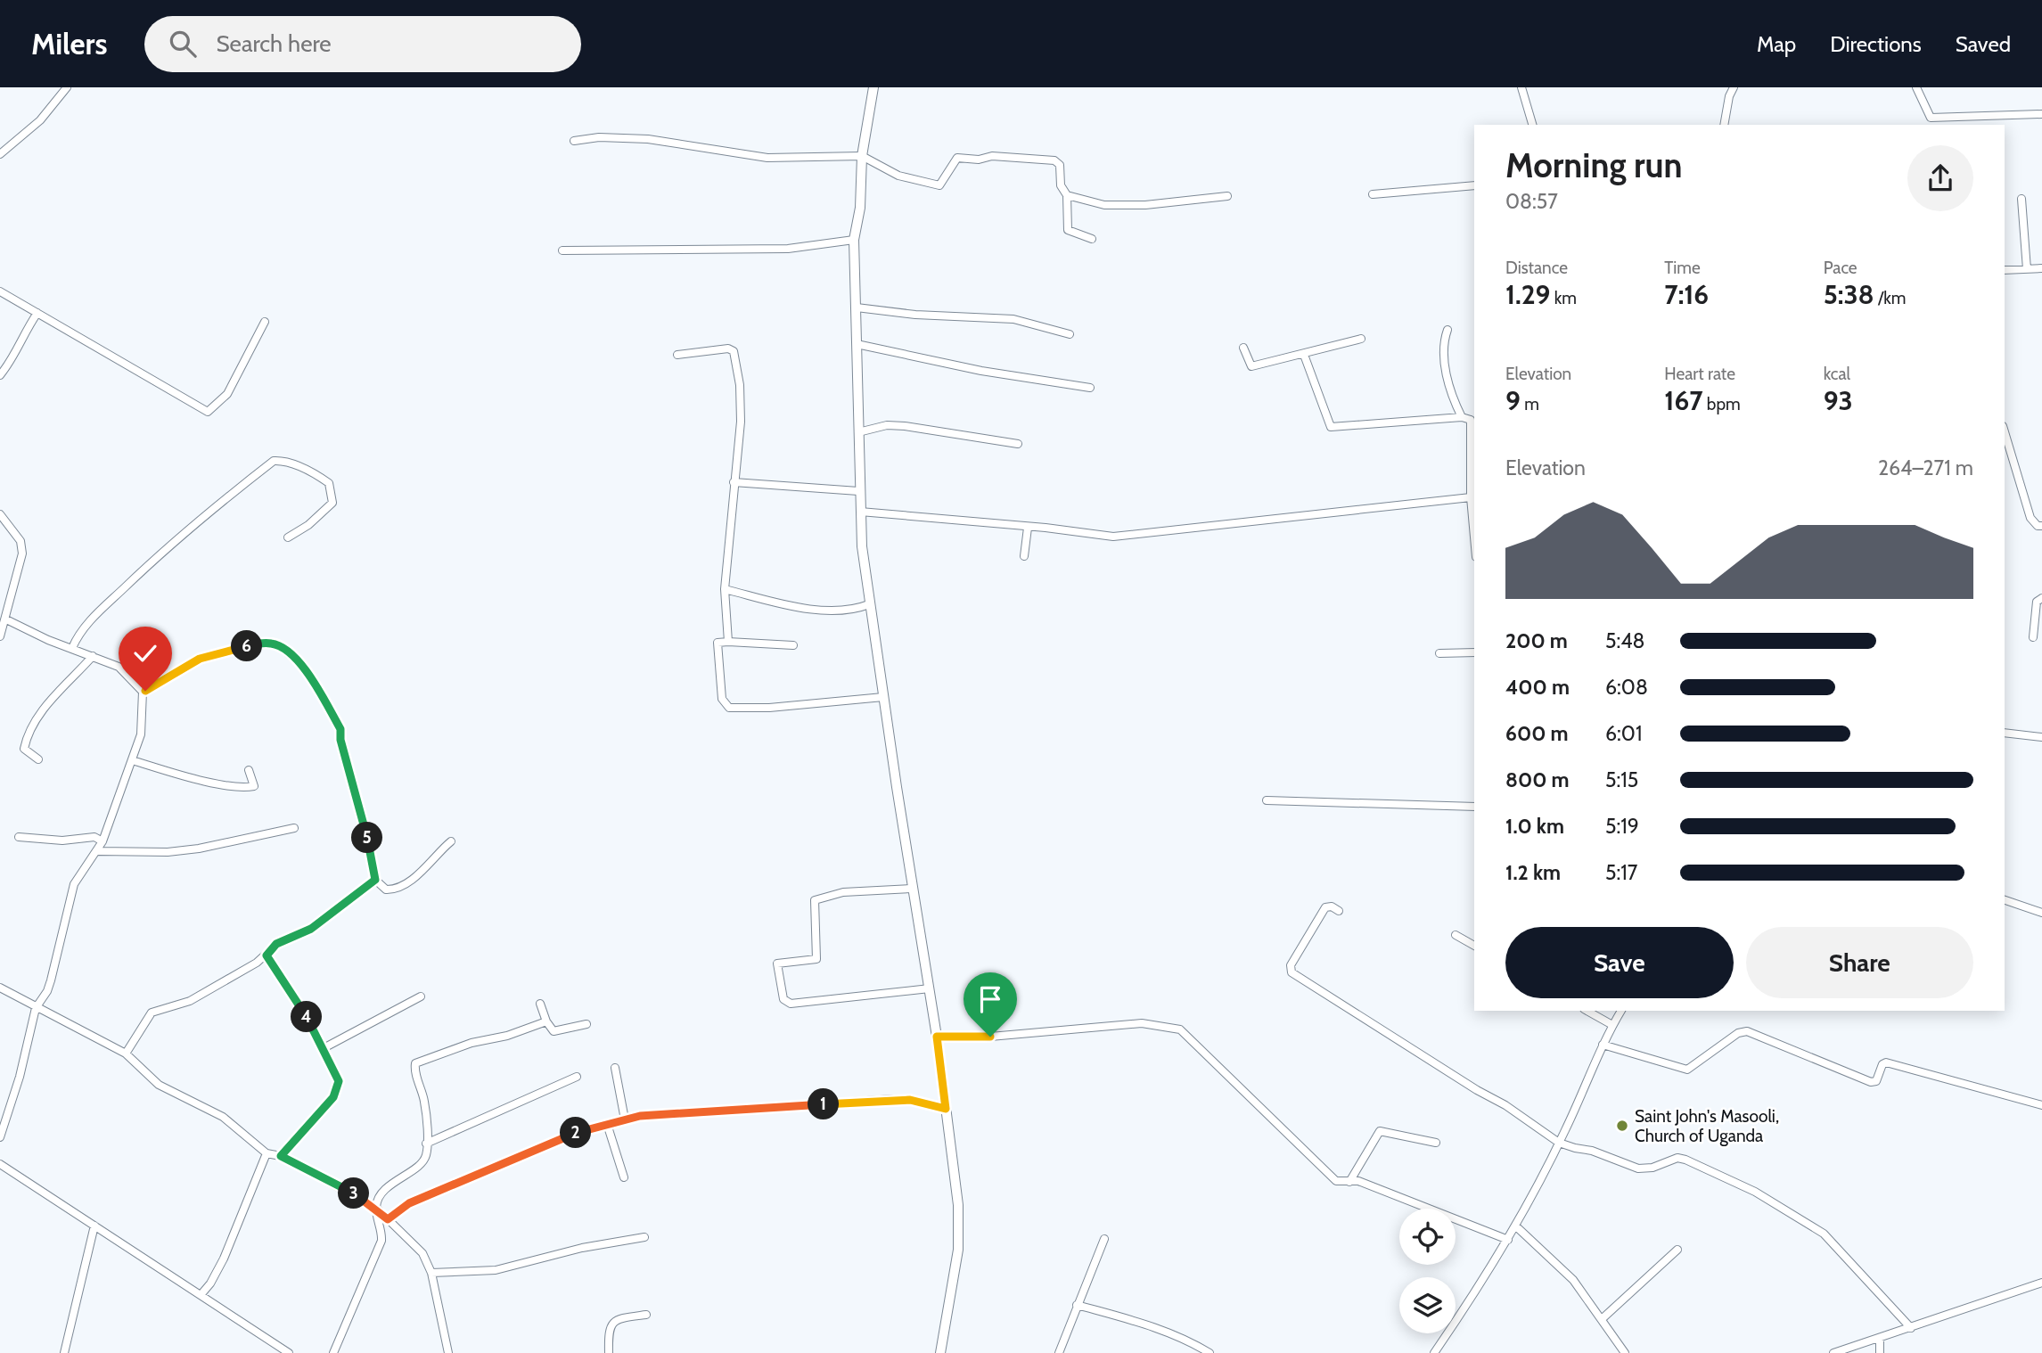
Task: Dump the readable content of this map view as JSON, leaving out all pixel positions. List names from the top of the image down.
{
  "places": ["Saint John's Masooli, Church of Uganda"],
  "page": {
    "header": "Milers",
    "search": "Search here",
    "nav": ["Map", "Directions", "Saved"],
    "heading": ["Morning run", "08:57"],
    "stats": [
      ["Distance", "1.29 km"],
      ["Time", "7:16"],
      ["Pace", "5:38 /km"],
      ["Elevation", "9 m"],
      ["Heart rate", "167 bpm"],
      ["kcal", "93"]
    ],
    "chart": ["Elevation", "264–271 m"],
    "list": [
      {
        "name": "200 m",
        "note": "5:48"
      },
      {
        "name": "400 m",
        "note": "6:08"
      },
      {
        "name": "600 m",
        "note": "6:01"
      },
      {
        "name": "800 m",
        "note": "5:15"
      },
      {
        "name": "1.0 km",
        "note": "5:19"
      },
      {
        "name": "1.2 km",
        "note": "5:17"
      }
    ],
    "pins": [
      "6",
      "5",
      "4",
      "1",
      "2",
      "3"
    ],
    "buttons": ["Save", "Share"]
  }
}
